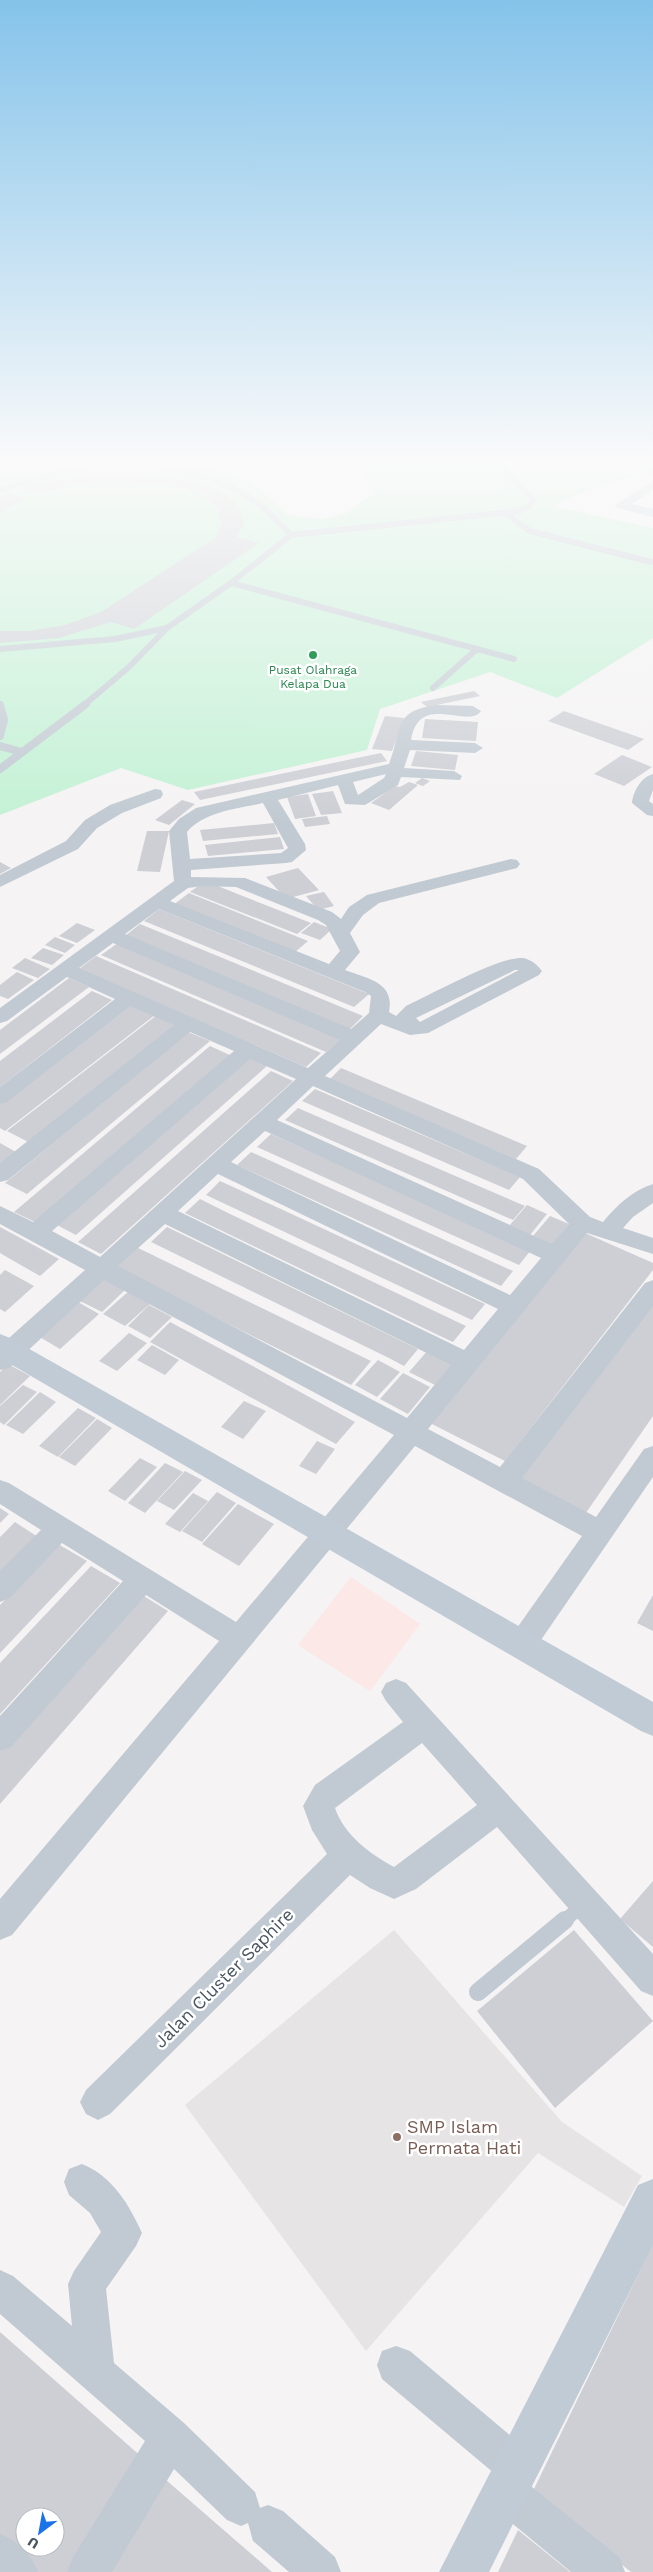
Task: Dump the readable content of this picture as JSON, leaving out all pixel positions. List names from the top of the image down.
{
  "streets": {
    "street": ["Jalan Cluster Saphire"]
  },
  "places": ["Pusat Olahraga Kelapa Dua", "SMP Islam Permata Hati"],
  "north": "bottom left"
}
